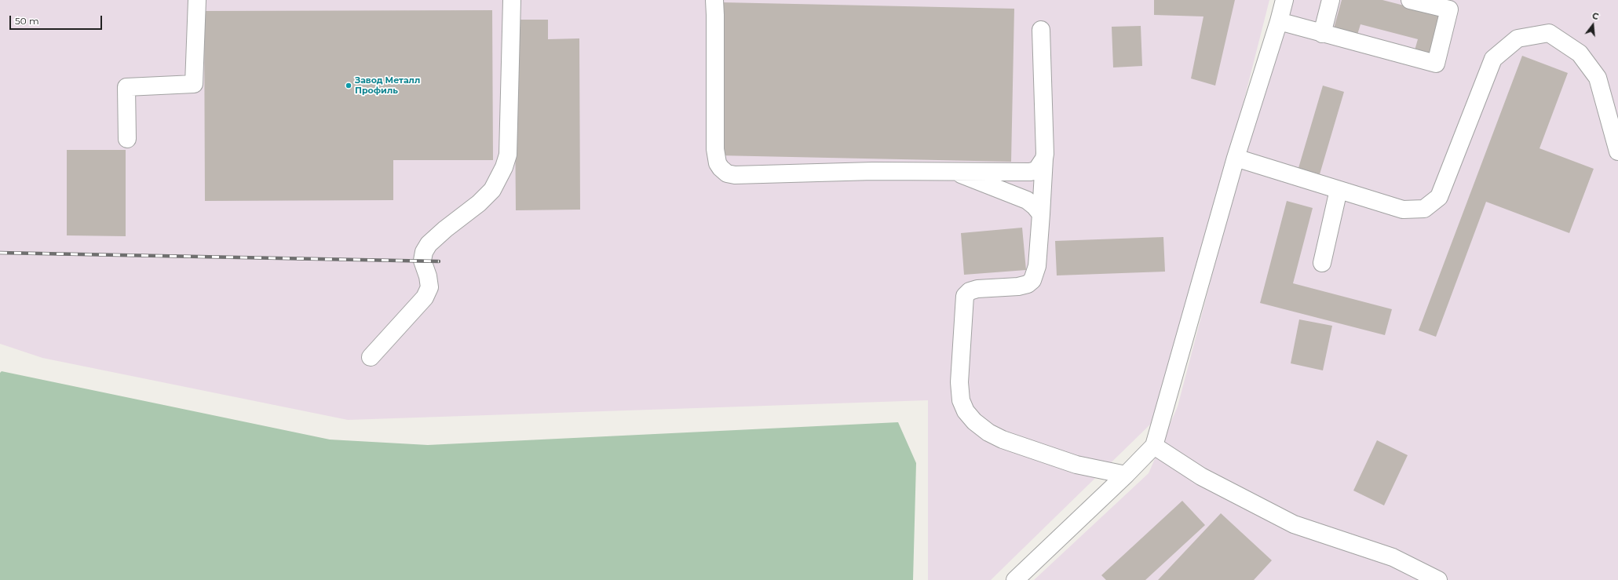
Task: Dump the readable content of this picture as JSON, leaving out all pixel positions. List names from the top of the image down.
{
  "places": ["Завод Металл Профиль"],
  "scale_bar": "50 m",
  "north": "top"
}
